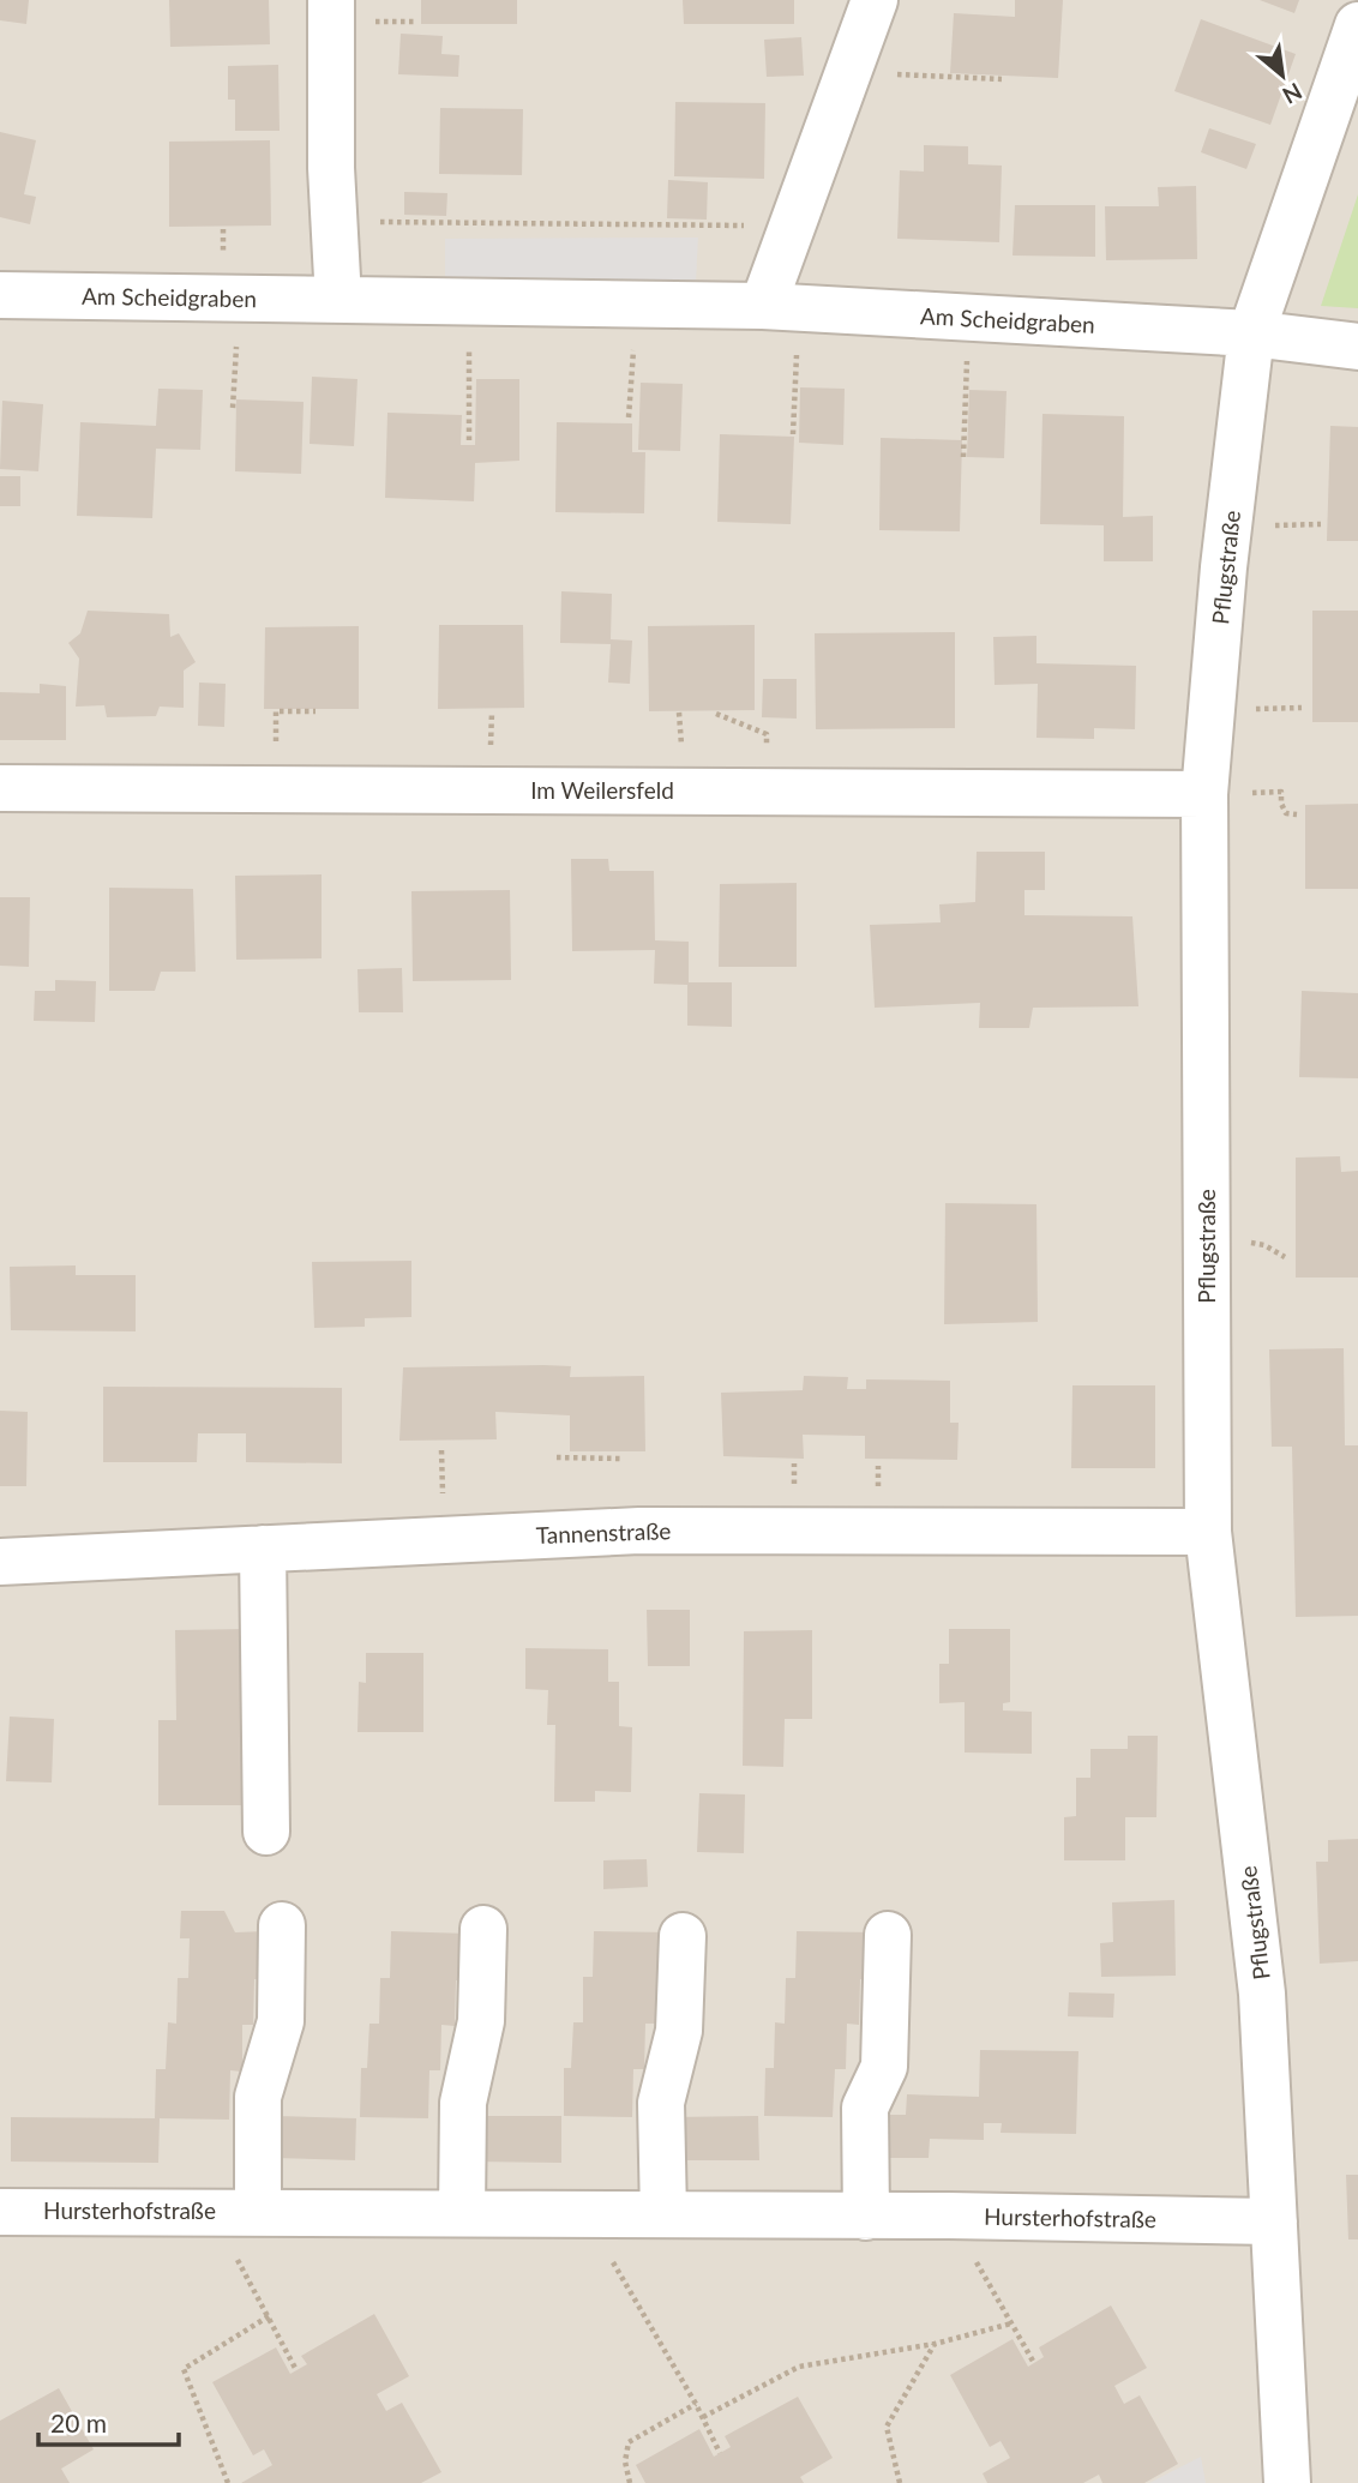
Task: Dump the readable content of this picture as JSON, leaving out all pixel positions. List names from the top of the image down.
{
  "streets": {
    "street": [
      "Am Scheidgraben",
      "Pflugstraße",
      "Im Weilersfeld",
      "Tannenstraße",
      "Hursterhofstraße"
    ]
  },
  "crossings": [
    ["Am Scheidgraben", "Pflugstraße"],
    ["Pflugstraße", "Im Weilersfeld"],
    ["Pflugstraße", "Tannenstraße"],
    ["Pflugstraße", "Hursterhofstraße"]
  ],
  "scale_bar": "20 m",
  "north": "bottom right"
}
